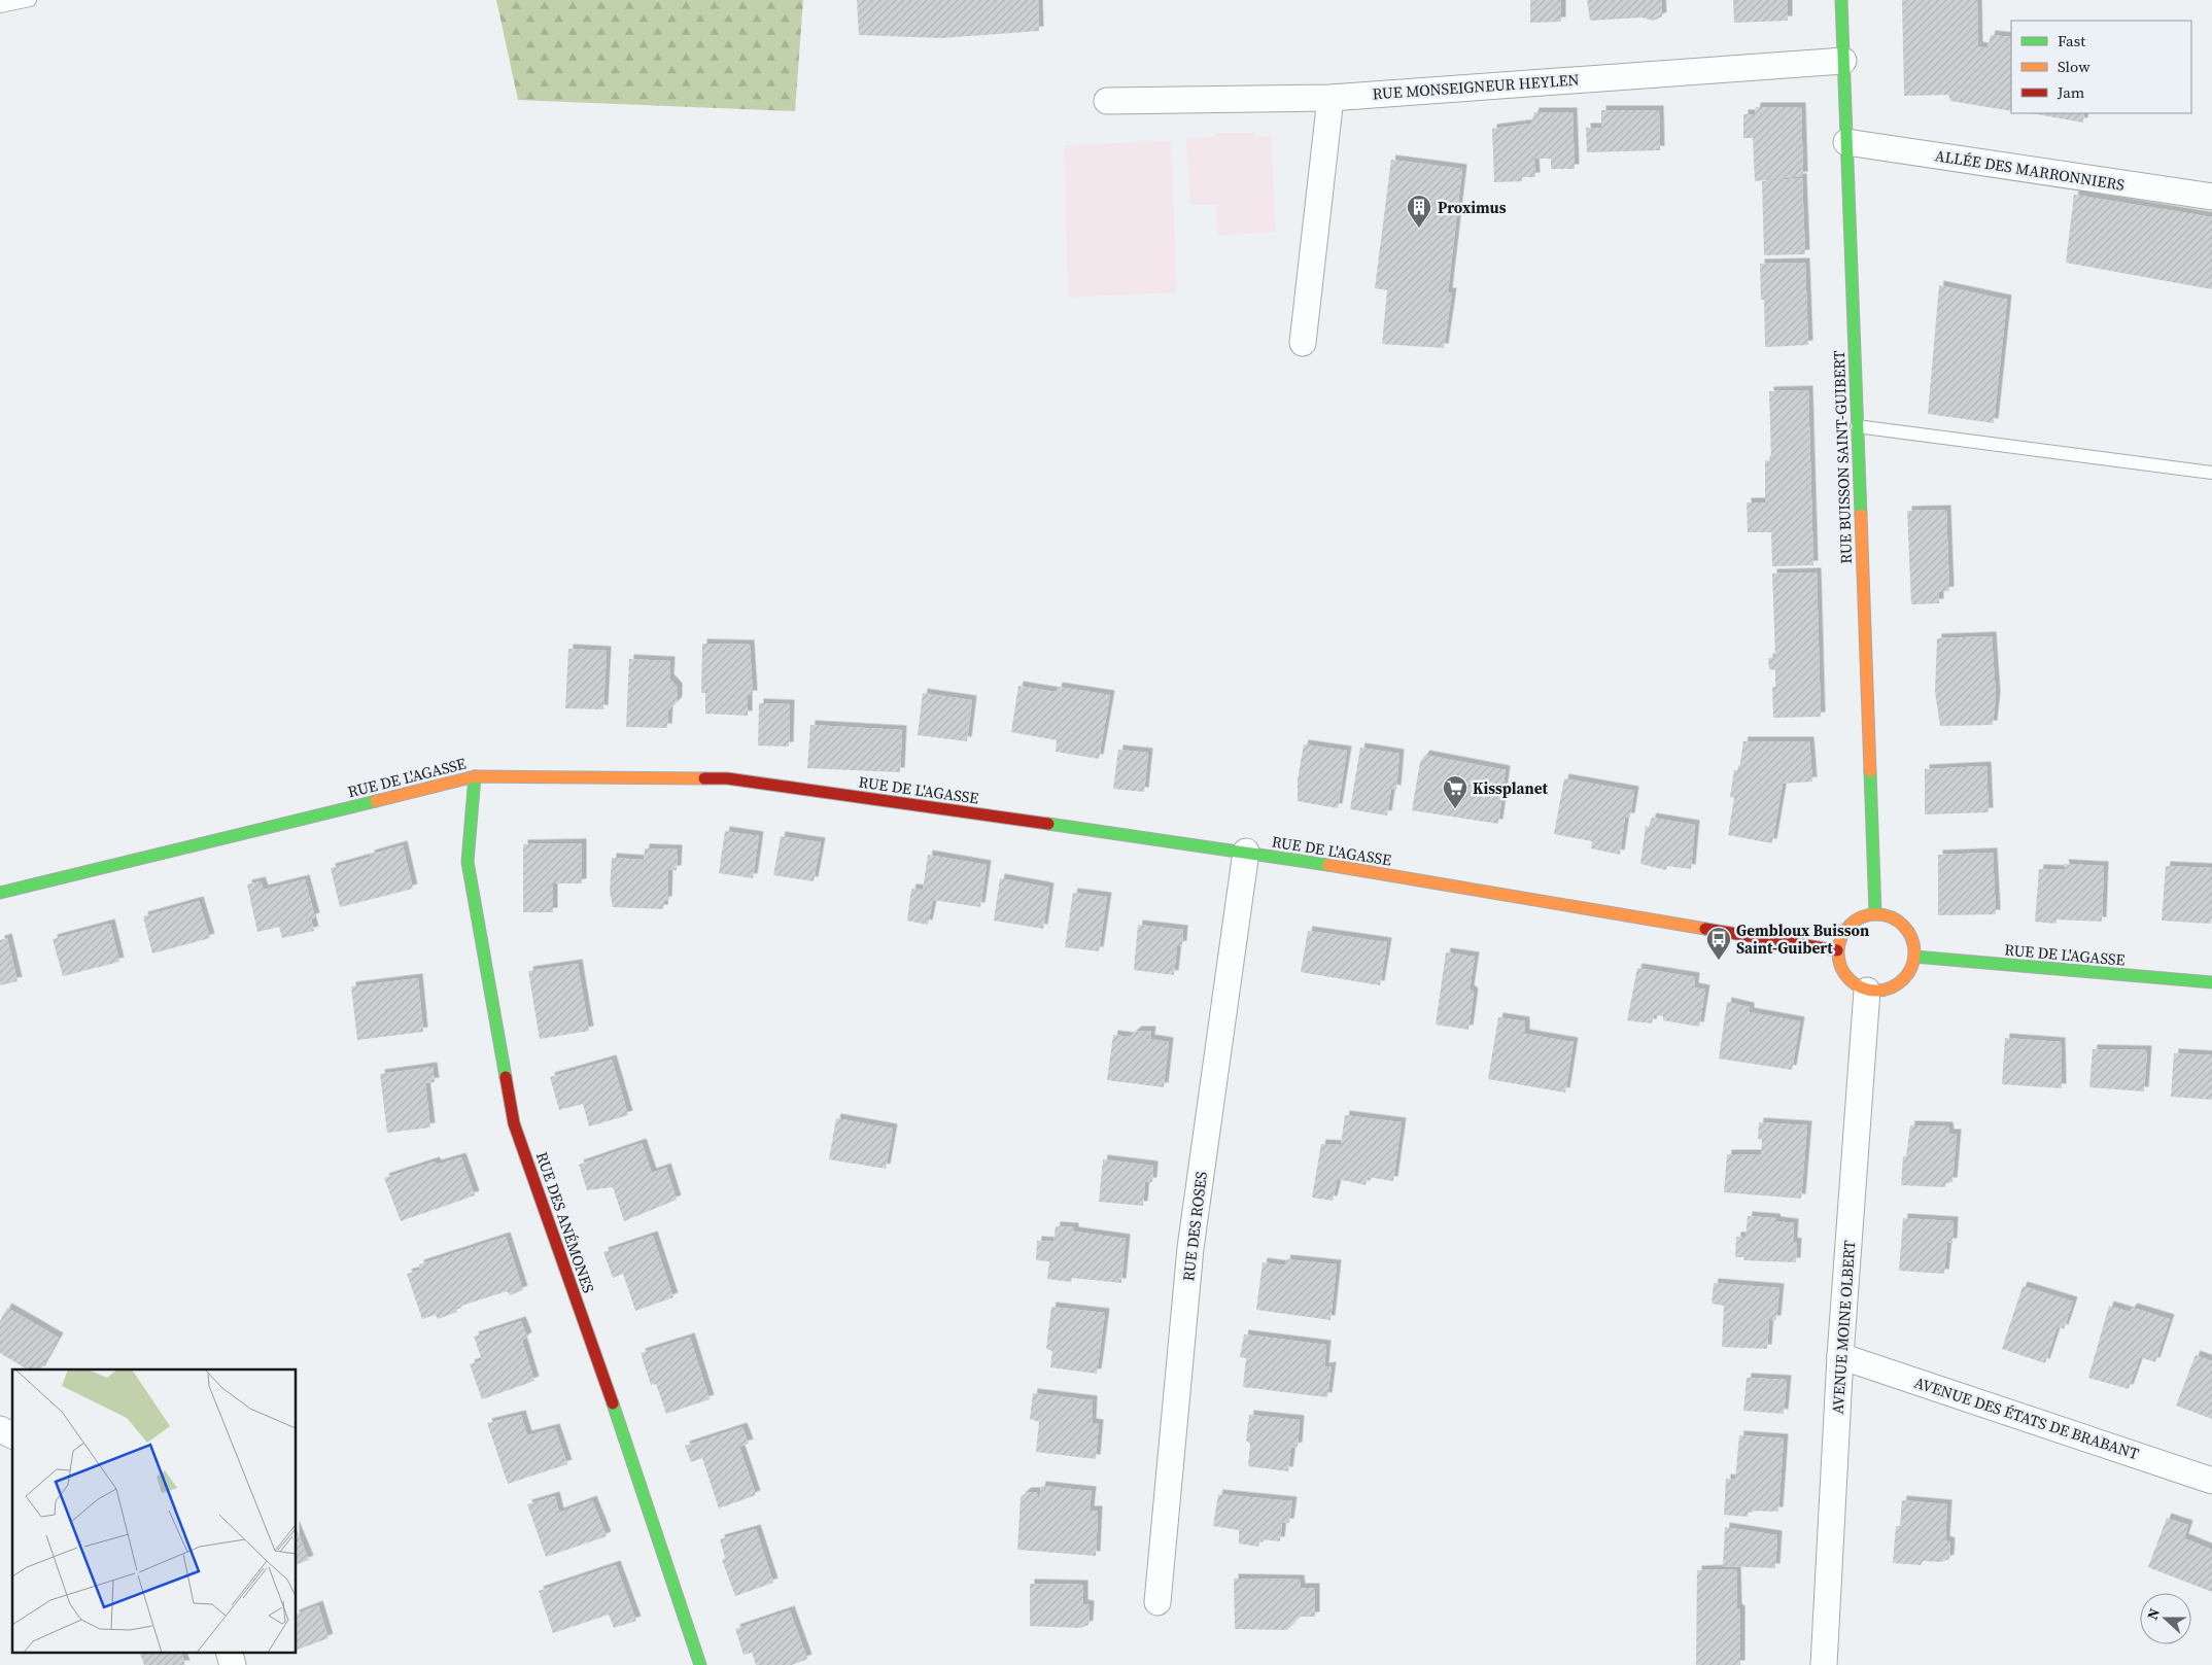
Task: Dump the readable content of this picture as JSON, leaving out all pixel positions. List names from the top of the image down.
{
  "streets": {
    "street": [
      "RUE MONSEIGNEUR HEYLEN",
      "ALLÉE DES MARRONNIERS",
      "RUE BUISSON SAINT-GUIBERT",
      "RUE DE L'AGASSE",
      "RUE DES ANÉMONES",
      "RUE DES ROSES",
      "AVENUE MOINE OLBERT",
      "AVENUE DES ÉTATS DE BRABANT"
    ]
  },
  "crossings": [
    ["RUE MONSEIGNEUR HEYLEN", "RUE BUISSON SAINT-GUIBERT"],
    ["ALLÉE DES MARRONNIERS", "RUE BUISSON SAINT-GUIBERT"],
    ["RUE BUISSON SAINT-GUIBERT", "RUE DE L'AGASSE"],
    ["RUE BUISSON SAINT-GUIBERT", "AVENUE MOINE OLBERT"],
    ["RUE DE L'AGASSE", "RUE DES ANÉMONES"],
    ["RUE DE L'AGASSE", "RUE DES ROSES"],
    ["RUE DE L'AGASSE", "AVENUE MOINE OLBERT"],
    ["AVENUE MOINE OLBERT", "AVENUE DES ÉTATS DE BRABANT"]
  ],
  "places": {
    "building": ["Proximus"],
    "supermarket": ["Kissplanet"],
    "bus stop": ["Gembloux Buisson Saint-Guibert"]
  },
  "legend": ["Fast", "Slow", "Jam"],
  "north": "left"
}
